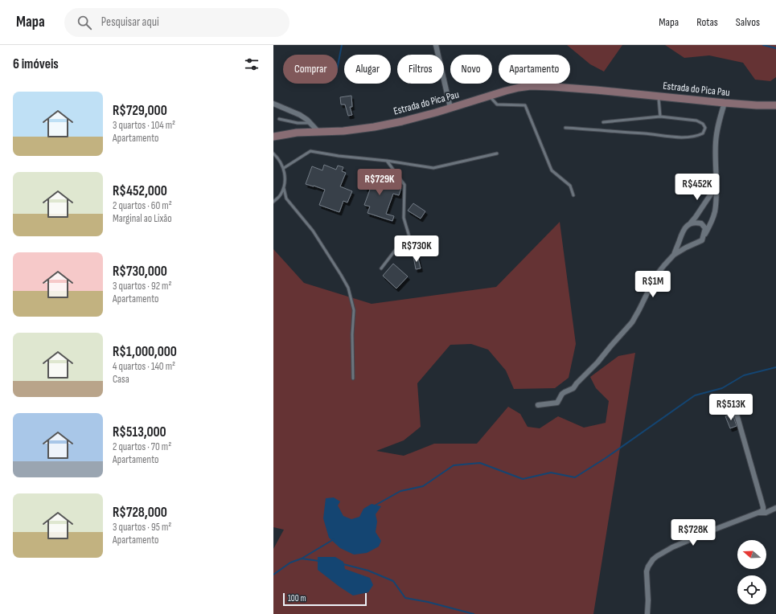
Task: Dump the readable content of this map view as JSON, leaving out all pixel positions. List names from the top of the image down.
{
  "streets": {
    "main road": ["Estrada do Pica Pau"]
  },
  "scale_bar": "100 m",
  "north": "left",
  "page": {
    "header": "Mapa",
    "search": "Pesquisar aqui",
    "nav": ["Mapa", "Rotas", "Salvos"],
    "heading": "6 imóveis",
    "chip": [
      "Comprar",
      "Alugar",
      "Filtros",
      "Novo",
      "Apartamento"
    ],
    "list": [
      {
        "name": "R$729,000",
        "note": "3 quartos · 104 m² · Apartamento"
      },
      {
        "name": "R$452,000",
        "note": "2 quartos · 60 m² · Marginal ao Lixão"
      },
      {
        "name": "R$730,000",
        "note": "3 quartos · 92 m² · Apartamento"
      },
      {
        "name": "R$1,000,000",
        "note": "4 quartos · 140 m² · Casa"
      },
      {
        "name": "R$513,000",
        "note": "2 quartos · 70 m² · Apartamento"
      },
      {
        "name": "R$728,000",
        "note": "3 quartos · 95 m² · Apartamento"
      }
    ],
    "price": [
      "R$729K",
      "R$452K",
      "R$730K",
      "R$1M",
      "R$513K",
      "R$728K"
    ],
    "scale": "100 m"
  }
}
